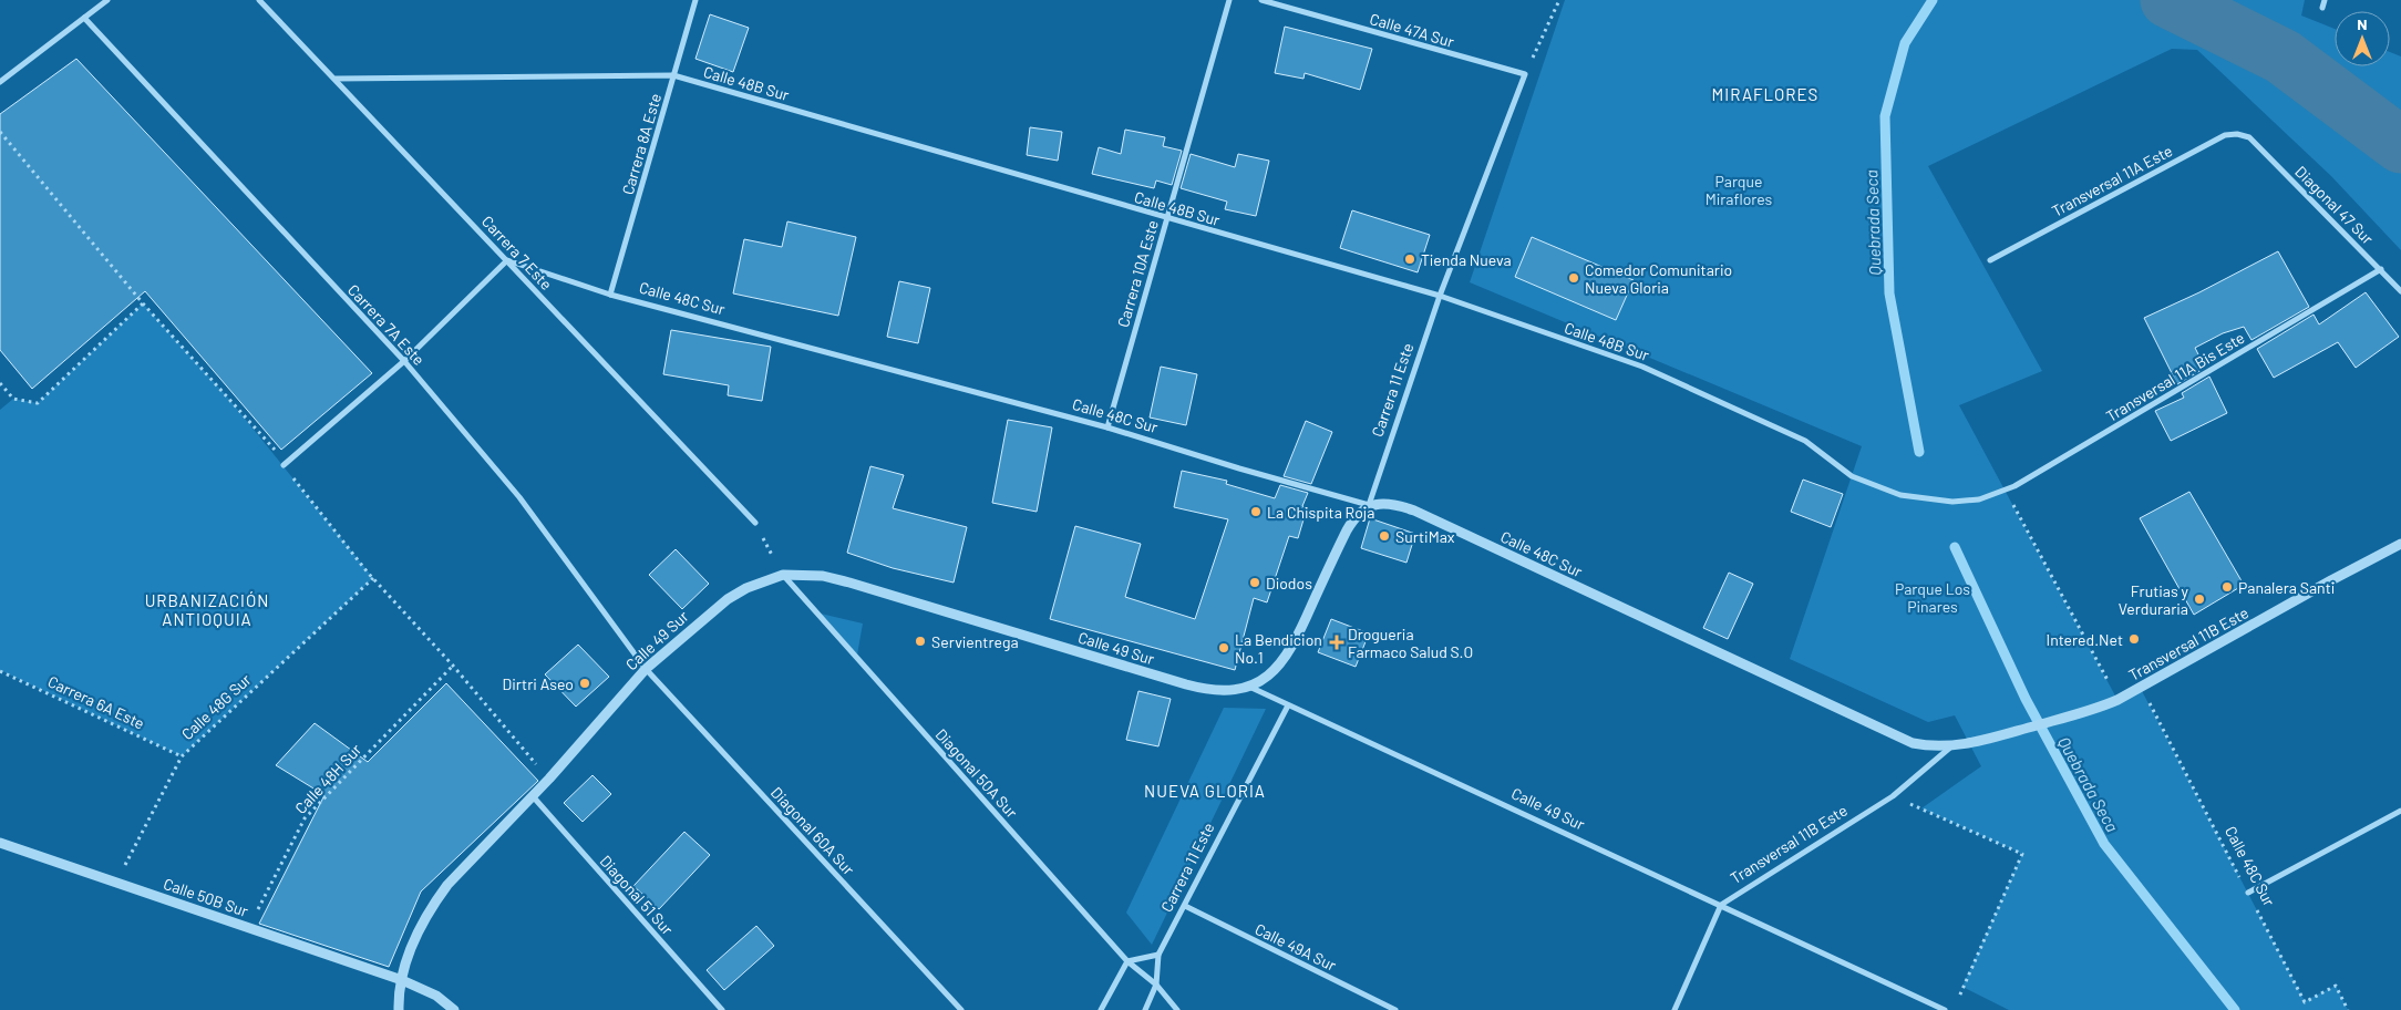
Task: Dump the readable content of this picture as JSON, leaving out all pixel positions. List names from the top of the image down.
{
  "streets": {
    "street": [
      "Calle 47A Sur",
      "Calle 48B Sur",
      "Carrera 8A Este",
      "Transversal 11A Este",
      "Diagonal 47 Sur",
      "Carrera 7 Este",
      "Carrera 10A Este",
      "Calle 48C Sur",
      "Carrera 7A Este",
      "Transversal 11A Bis Este",
      "Carrera 11 Este",
      "Calle 49 Sur",
      "Transversal 11B Este",
      "Diagonal 50A Sur",
      "Diagonal 60A Sur",
      "Diagonal 51 Sur",
      "Calle 50B Sur",
      "Calle 49A Sur"
    ],
    "path": ["Carrera 6A Este", "Calle 48G Sur", "Calle 48H Sur"]
  },
  "crossings": [
    ["Calle 47A Sur", "Carrera 11 Este"],
    ["Calle 48B Sur", "Carrera 8A Este"],
    ["Calle 48B Sur", "Carrera 7 Este"],
    ["Calle 48B Sur", "Carrera 10A Este"],
    ["Calle 48B Sur", "Transversal 11A Bis Este"],
    ["Calle 48B Sur", "Carrera 11 Este"],
    ["Carrera 8A Este", "Calle 48C Sur"],
    ["Transversal 11A Este", "Diagonal 47 Sur"],
    ["Diagonal 47 Sur", "Transversal 11A Bis Este"],
    ["Carrera 7 Este", "Calle 48C Sur"],
    ["Carrera 10A Este", "Calle 48C Sur"],
    ["Calle 48C Sur", "Carrera 11 Este"],
    ["Calle 48C Sur", "Transversal 11B Este"],
    ["Carrera 7A Este", "Calle 49 Sur"],
    ["Carrera 7A Este", "Diagonal 60A Sur"],
    ["Carrera 11 Este", "Calle 49 Sur"],
    ["Carrera 11 Este", "Diagonal 50A Sur"],
    ["Carrera 11 Este", "Calle 49A Sur"],
    ["Calle 49 Sur", "Transversal 11B Este"],
    ["Calle 49 Sur", "Diagonal 50A Sur"],
    ["Calle 49 Sur", "Diagonal 60A Sur"],
    ["Calle 49 Sur", "Diagonal 51 Sur"],
    ["Calle 49 Sur", "Calle 50B Sur"],
    ["Carrera 6A Este", "Calle 48G Sur"],
    ["Calle 48G Sur", "Calle 50B Sur"],
    ["Calle 48H Sur", "Calle 50B Sur"]
  ],
  "districts": ["MIRAFLORES", "URBANIZACIÓN ANTIOQUIA", "NUEVA GLORIA"],
  "water": ["Quebrada Seca"],
  "parks": ["Parque Miraflores", "Parque Los Pinares"],
  "places": {
    "other": [
      "Tienda Nueva",
      "Comedor Comunitario Nueva Gloria",
      "La Chispita Roja",
      "SurtiMax",
      "Diodos",
      "Panalera Santi",
      "Frutias y Verduraria",
      "Intered.Net",
      "Servientrega",
      "La Bendicion No.1",
      "Dirtri Aseo"
    ],
    "health": ["Drogueria Farmaco Salud S.O"]
  },
  "north": "top"
}
